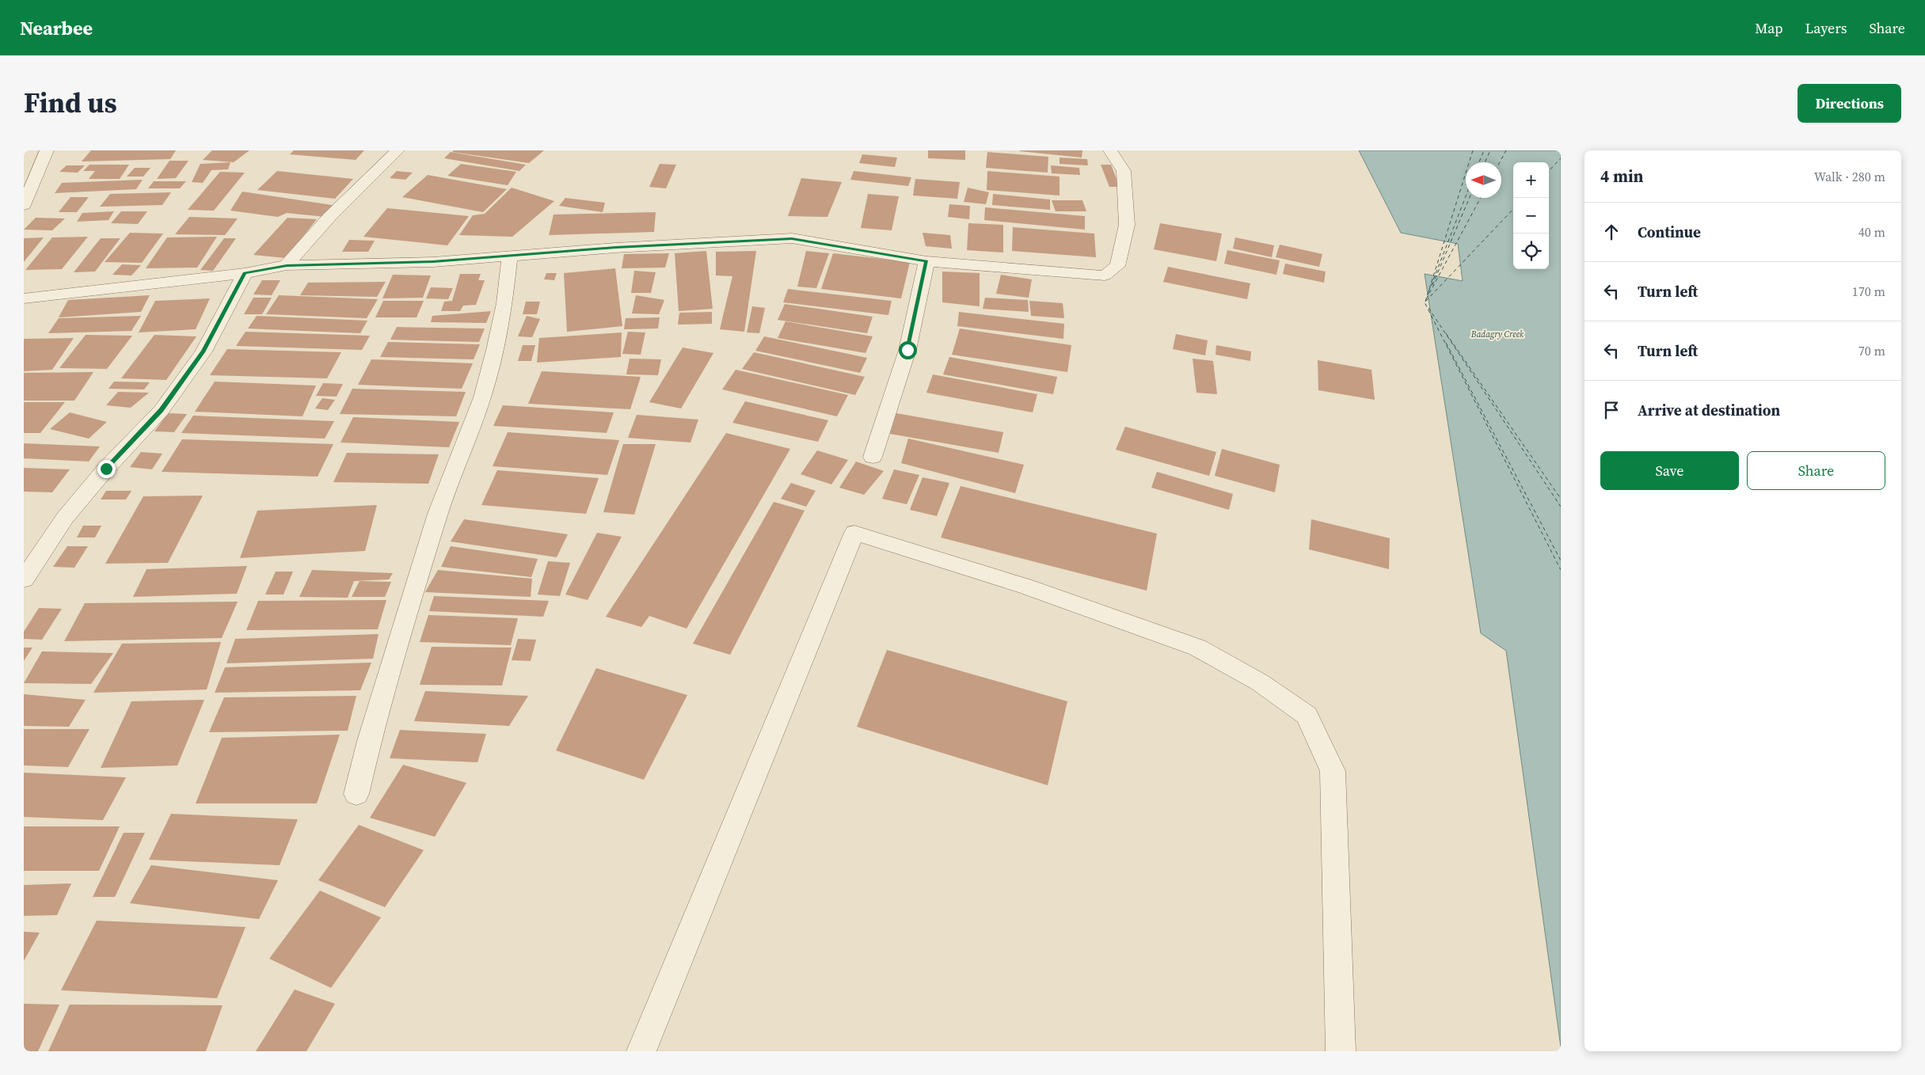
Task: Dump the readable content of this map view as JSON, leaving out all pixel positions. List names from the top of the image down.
{
  "water": ["Badagry Creek"],
  "north": "left",
  "page": {
    "header": "Nearbee",
    "nav": ["Map", "Layers", "Share"],
    "title": "Find us",
    "buttons": [
      "Directions",
      ["Save", "Share"]
    ],
    "heading": ["4 min", "Walk · 280 m"],
    "map_buttons": ["+", "−"],
    "list": [
      ["Continue", "40 m"],
      ["Turn left", "170 m"],
      ["Turn left", "70 m"],
      "Arrive at destination"
    ]
  }
}
